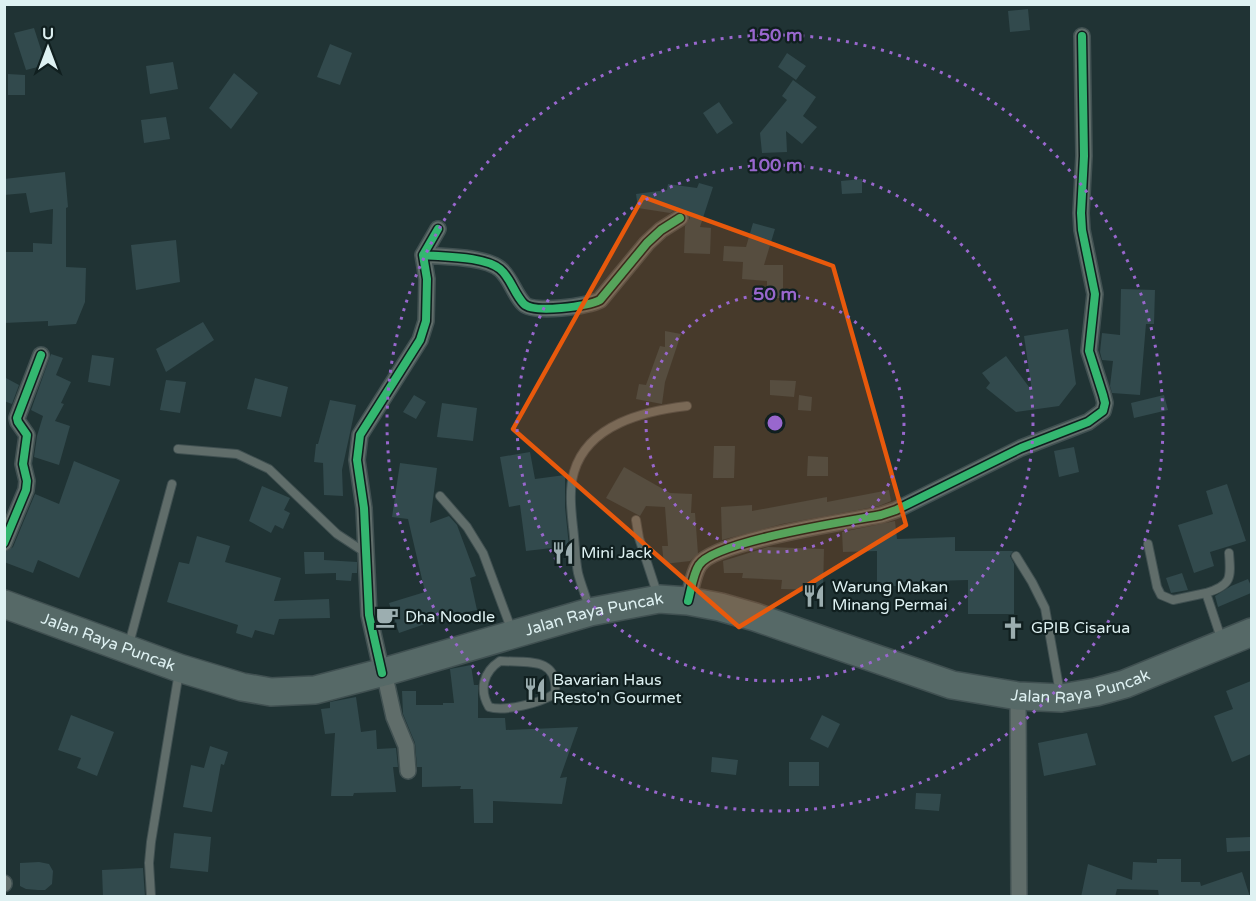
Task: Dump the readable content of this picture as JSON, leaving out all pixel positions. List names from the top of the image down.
{
  "streets": {
    "highway": ["Jalan Raya Puncak"]
  },
  "places": {
    "restaurant": ["Mini Jack", "Warung Makan Minang Permai", "Bavarian Haus Resto'n Gourmet"],
    "cafe": ["Dha Noodle"],
    "church": ["GPIB Cisarua"]
  },
  "north": "top",
  "rings": ["150 m", "100 m", "50 m"]
}
